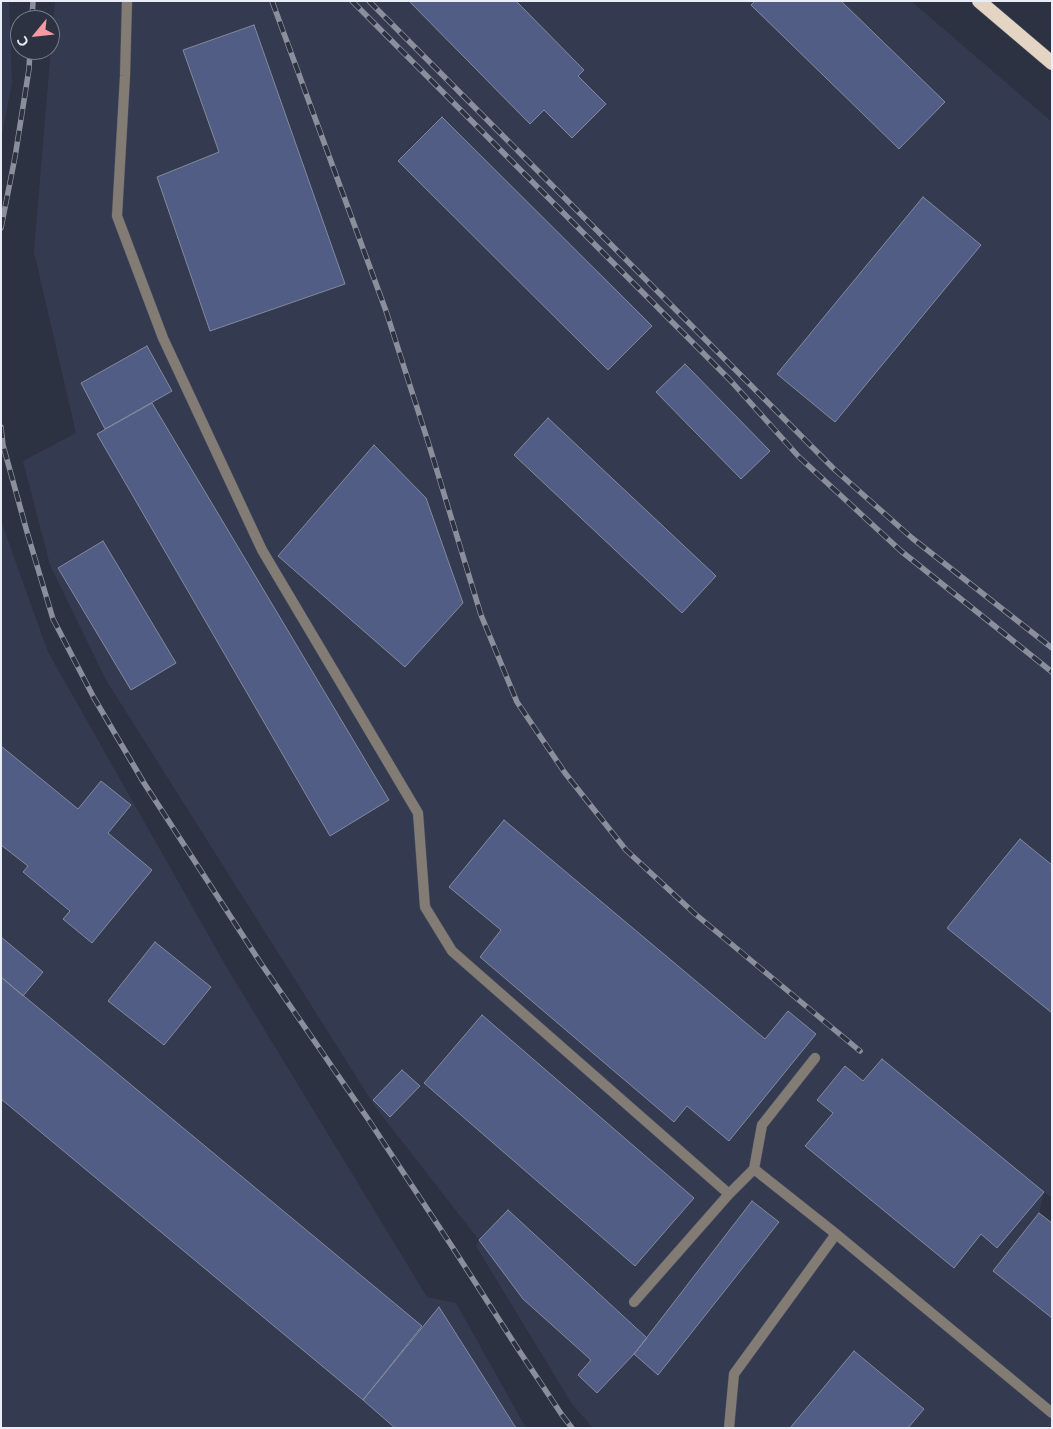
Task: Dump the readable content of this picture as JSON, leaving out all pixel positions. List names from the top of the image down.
{
  "north": "bottom left"
}
